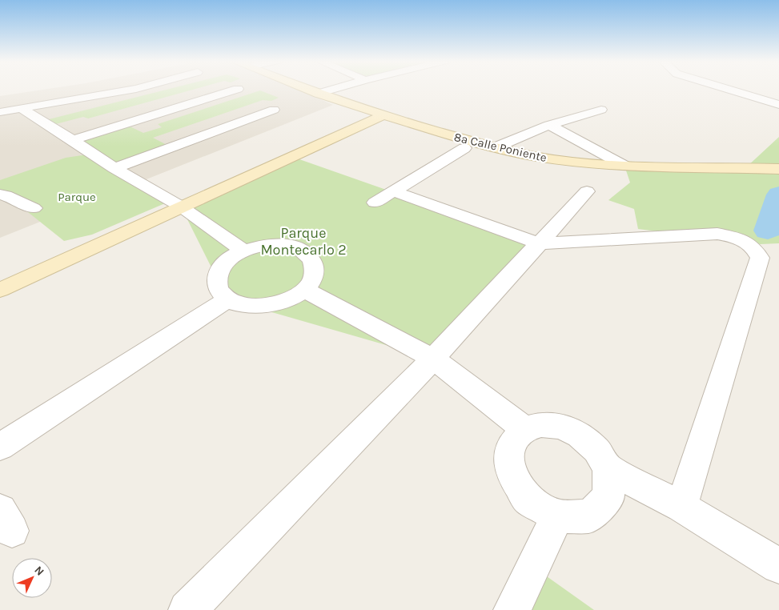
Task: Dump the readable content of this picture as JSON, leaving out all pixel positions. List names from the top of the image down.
{
  "streets": {
    "street": ["8a Calle Poniente"]
  },
  "parks": ["Parque", "Parque Montecarlo 2"],
  "north": "top right"
}
